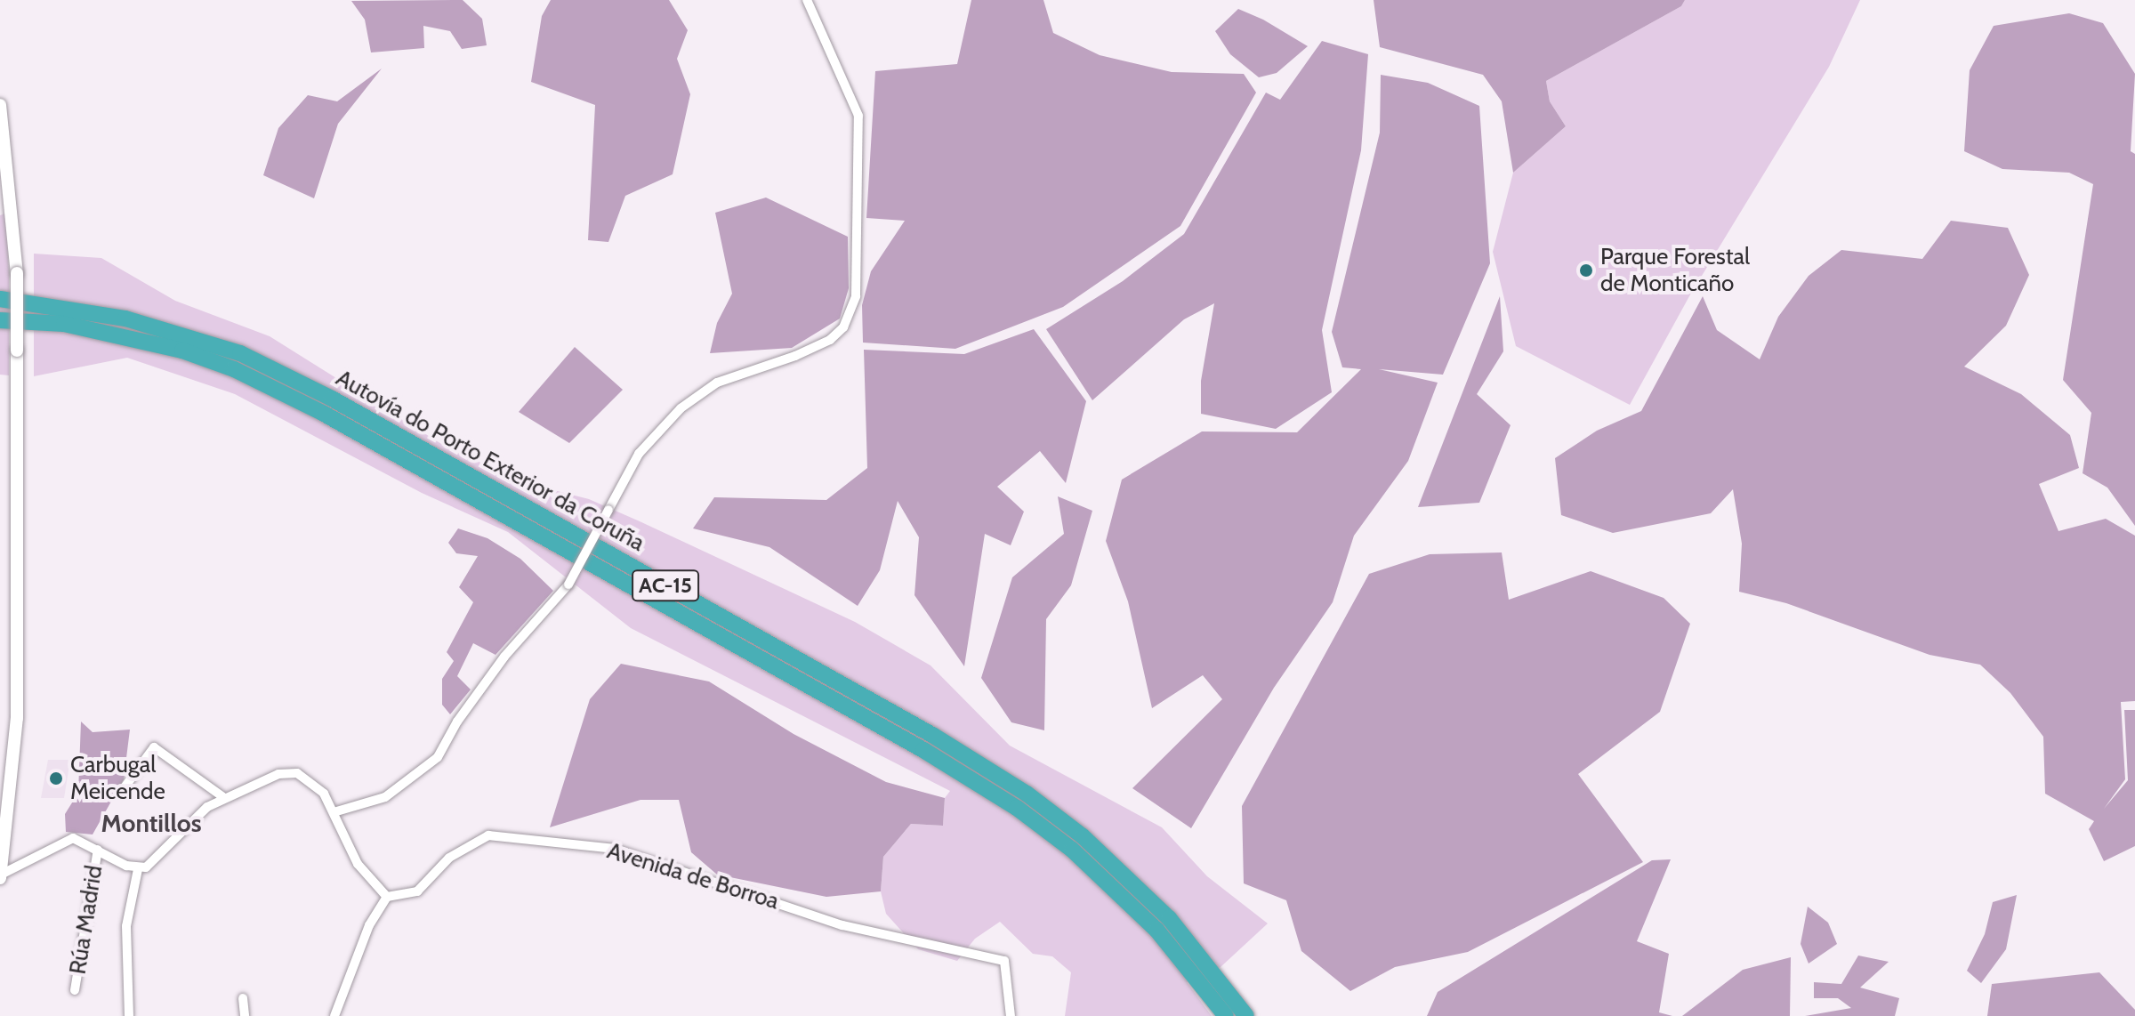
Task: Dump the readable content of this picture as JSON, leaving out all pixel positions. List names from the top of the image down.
{
  "streets": {
    "highway": ["Autovía do Porto Exterior da Coruña", "AC-15"],
    "street": ["Avenida de Borroa", "Rúa Madrid"]
  },
  "districts": ["Montillos"],
  "places": ["Parque Forestal de Monticaño", "Carbugal Meicende"]
}
